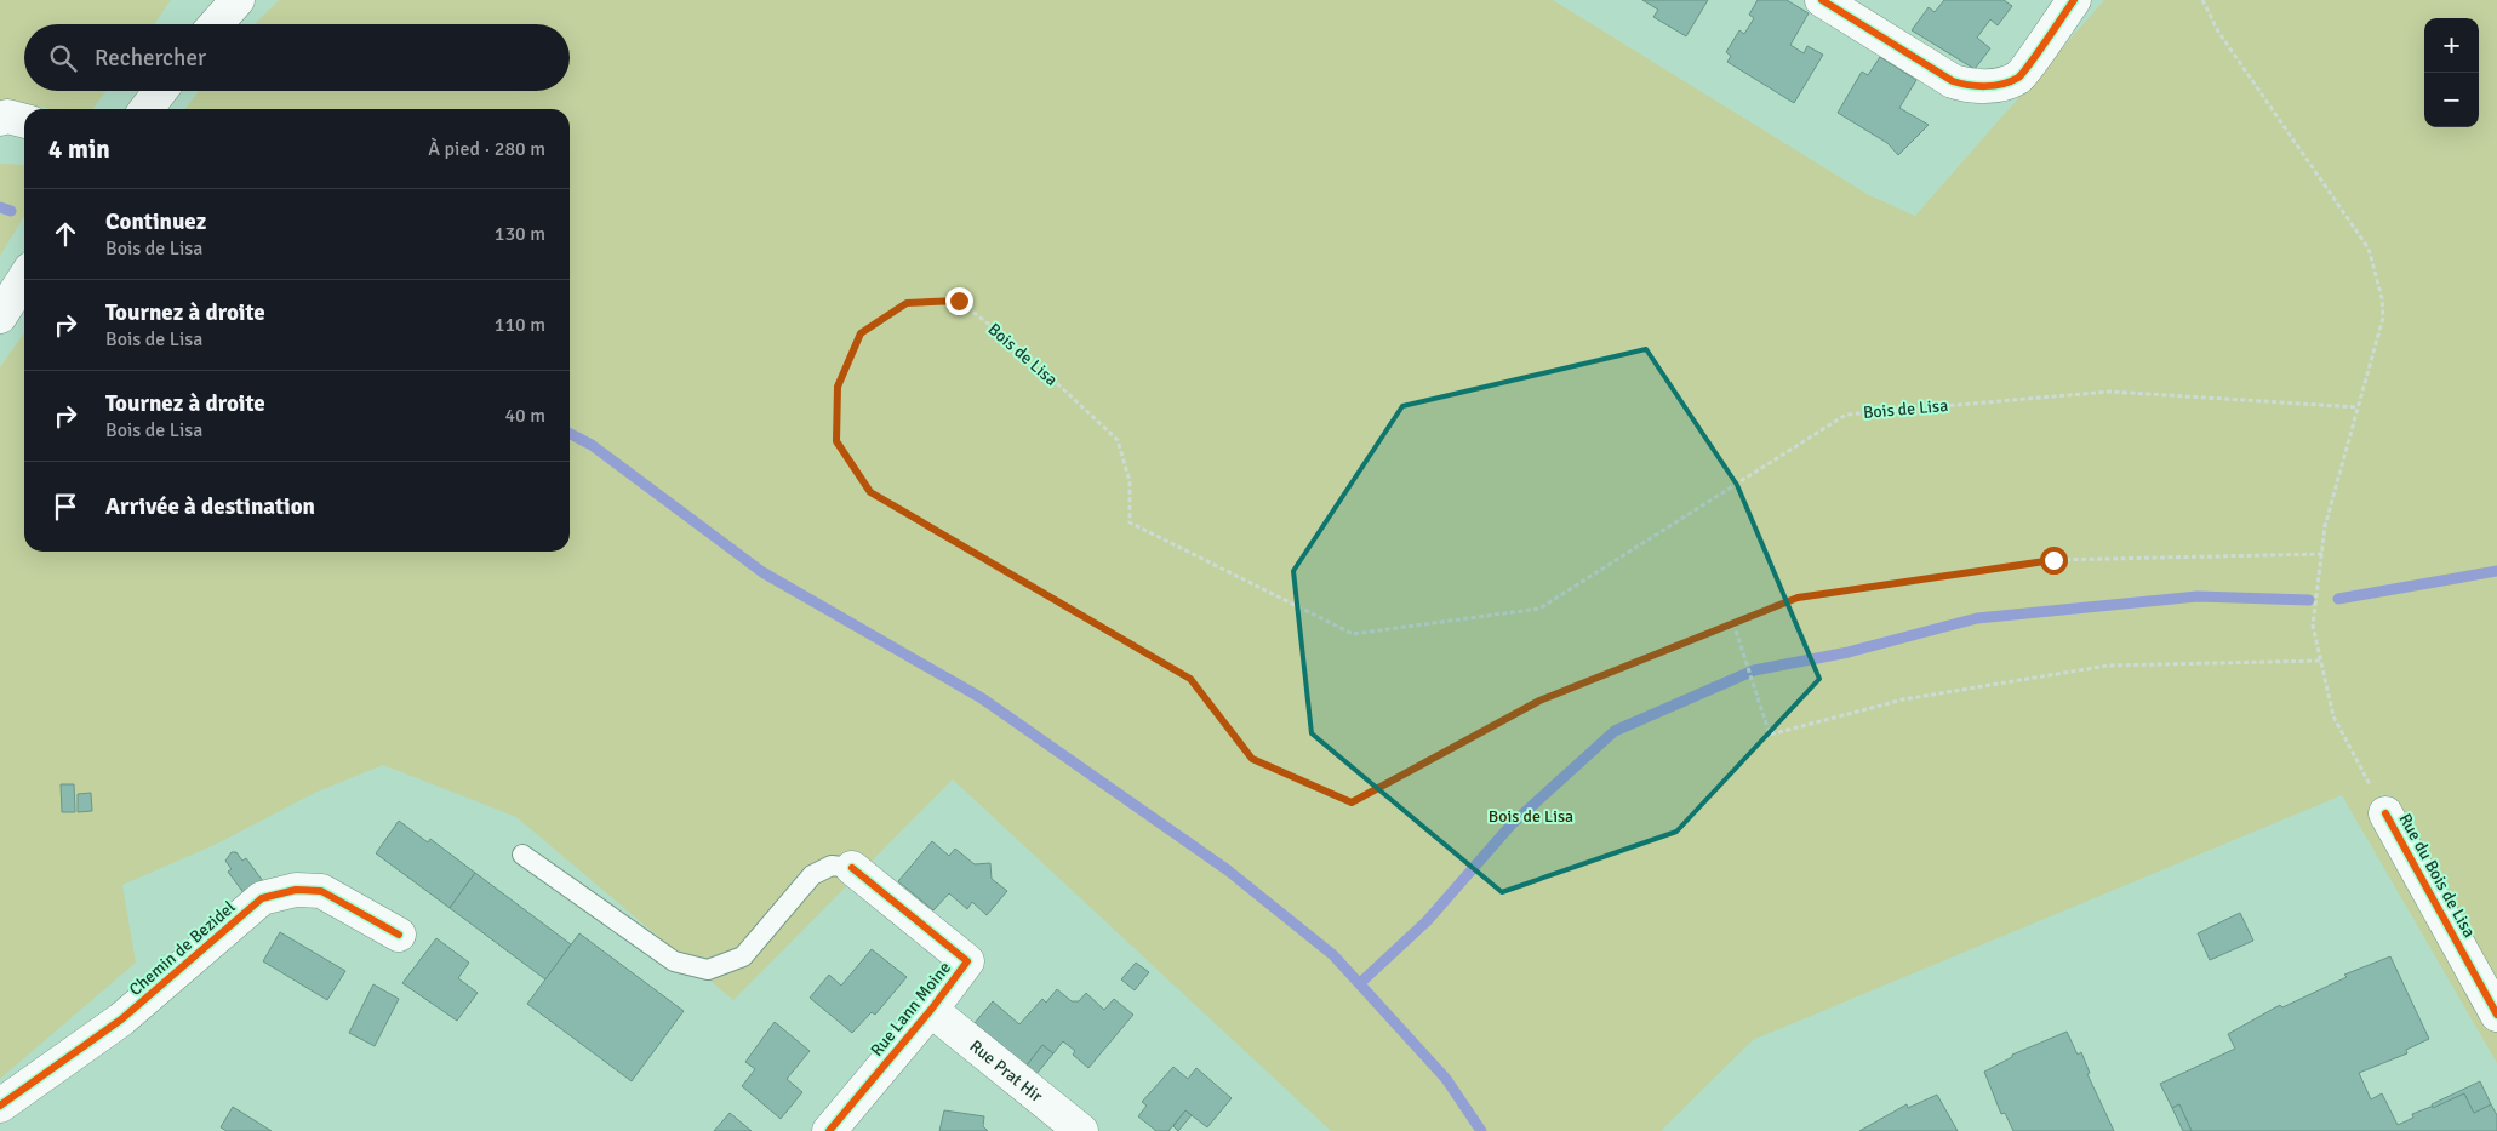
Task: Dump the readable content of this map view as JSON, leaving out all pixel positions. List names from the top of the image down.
{
  "streets": {
    "street": [
      "Rue du Bois de Lisa",
      "Chemin de Bezidel",
      "Rue Lann Moine",
      "Rue Prat Hir"
    ],
    "path": ["Bois de Lisa"]
  },
  "crossings": [
    ["Rue Lann Moine", "Rue Prat Hir"]
  ],
  "parks": ["Bois de Lisa"],
  "page": {
    "map_buttons": ["+", "−"],
    "search": "Rechercher",
    "heading": ["4 min", "À pied · 280 m"],
    "list": [
      ["Continuez", "Bois de Lisa", "130 m"],
      ["Tournez à droite", "Bois de Lisa", "110 m"],
      ["Tournez à droite", "Bois de Lisa", "40 m"],
      "Arrivée à destination"
    ]
  }
}
